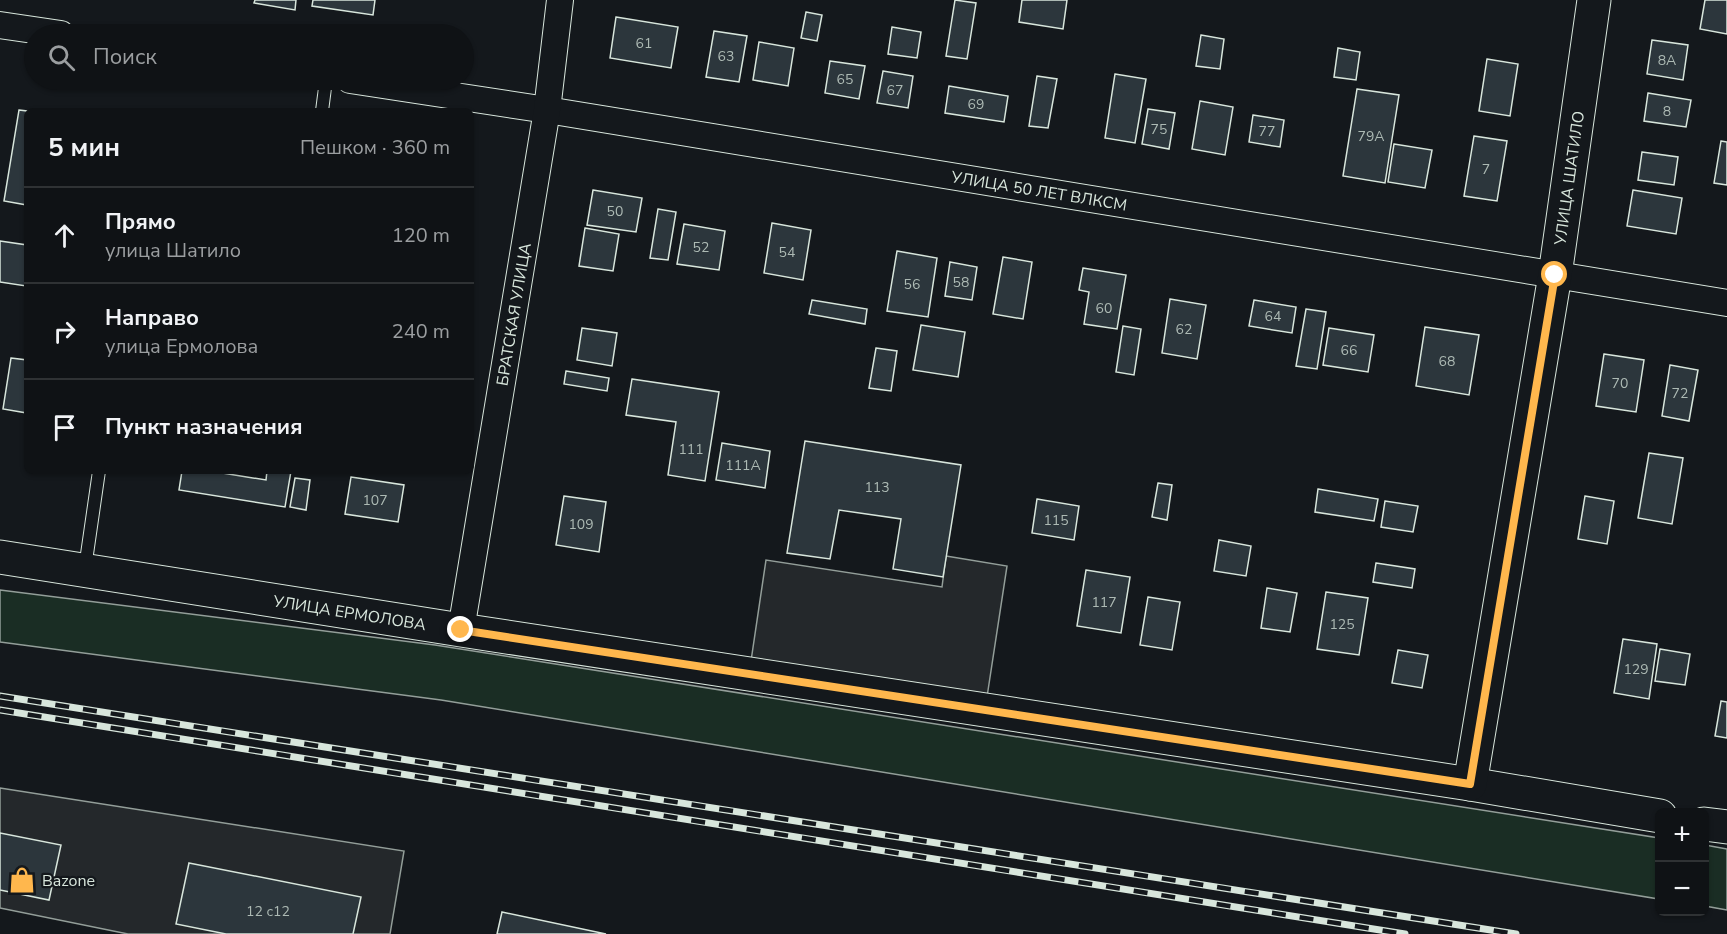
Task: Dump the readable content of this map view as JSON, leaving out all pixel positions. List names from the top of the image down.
{
  "streets": {
    "street": [
      "УЛИЦА ШАТИЛО",
      "УЛИЦА 50 ЛЕТ ВЛКСМ",
      "БРАТСКАЯ УЛИЦА",
      "УЛИЦА ЕРМОЛОВА"
    ]
  },
  "crossings": [
    ["УЛИЦА ШАТИЛО", "УЛИЦА 50 ЛЕТ ВЛКСМ"],
    ["УЛИЦА ШАТИЛО", "УЛИЦА ЕРМОЛОВА"],
    ["УЛИЦА 50 ЛЕТ ВЛКСМ", "БРАТСКАЯ УЛИЦА"],
    ["БРАТСКАЯ УЛИЦА", "УЛИЦА ЕРМОЛОВА"]
  ],
  "places": {
    "shop": ["Bazone"]
  },
  "house_numbers": [
    "61",
    "63",
    "8А",
    "65",
    "67",
    "69",
    "8",
    "75",
    "77",
    "79А",
    "7",
    "50",
    "52",
    "54",
    "58",
    "56",
    "60",
    "64",
    "62",
    "66",
    "68",
    "70",
    "72",
    "111",
    "111А",
    "113",
    "107",
    "115",
    "109",
    "117",
    "125",
    "129",
    "12 с12"
  ],
  "page": {
    "search": "Поиск",
    "heading": ["5 мин", "Пешком · 360 m"],
    "list": [
      ["Прямо", "улица Шатило", "120 m"],
      ["Направо", "улица Ермолова", "240 m"],
      "Пункт назначения"
    ],
    "map_buttons": ["+", "−"]
  }
}
